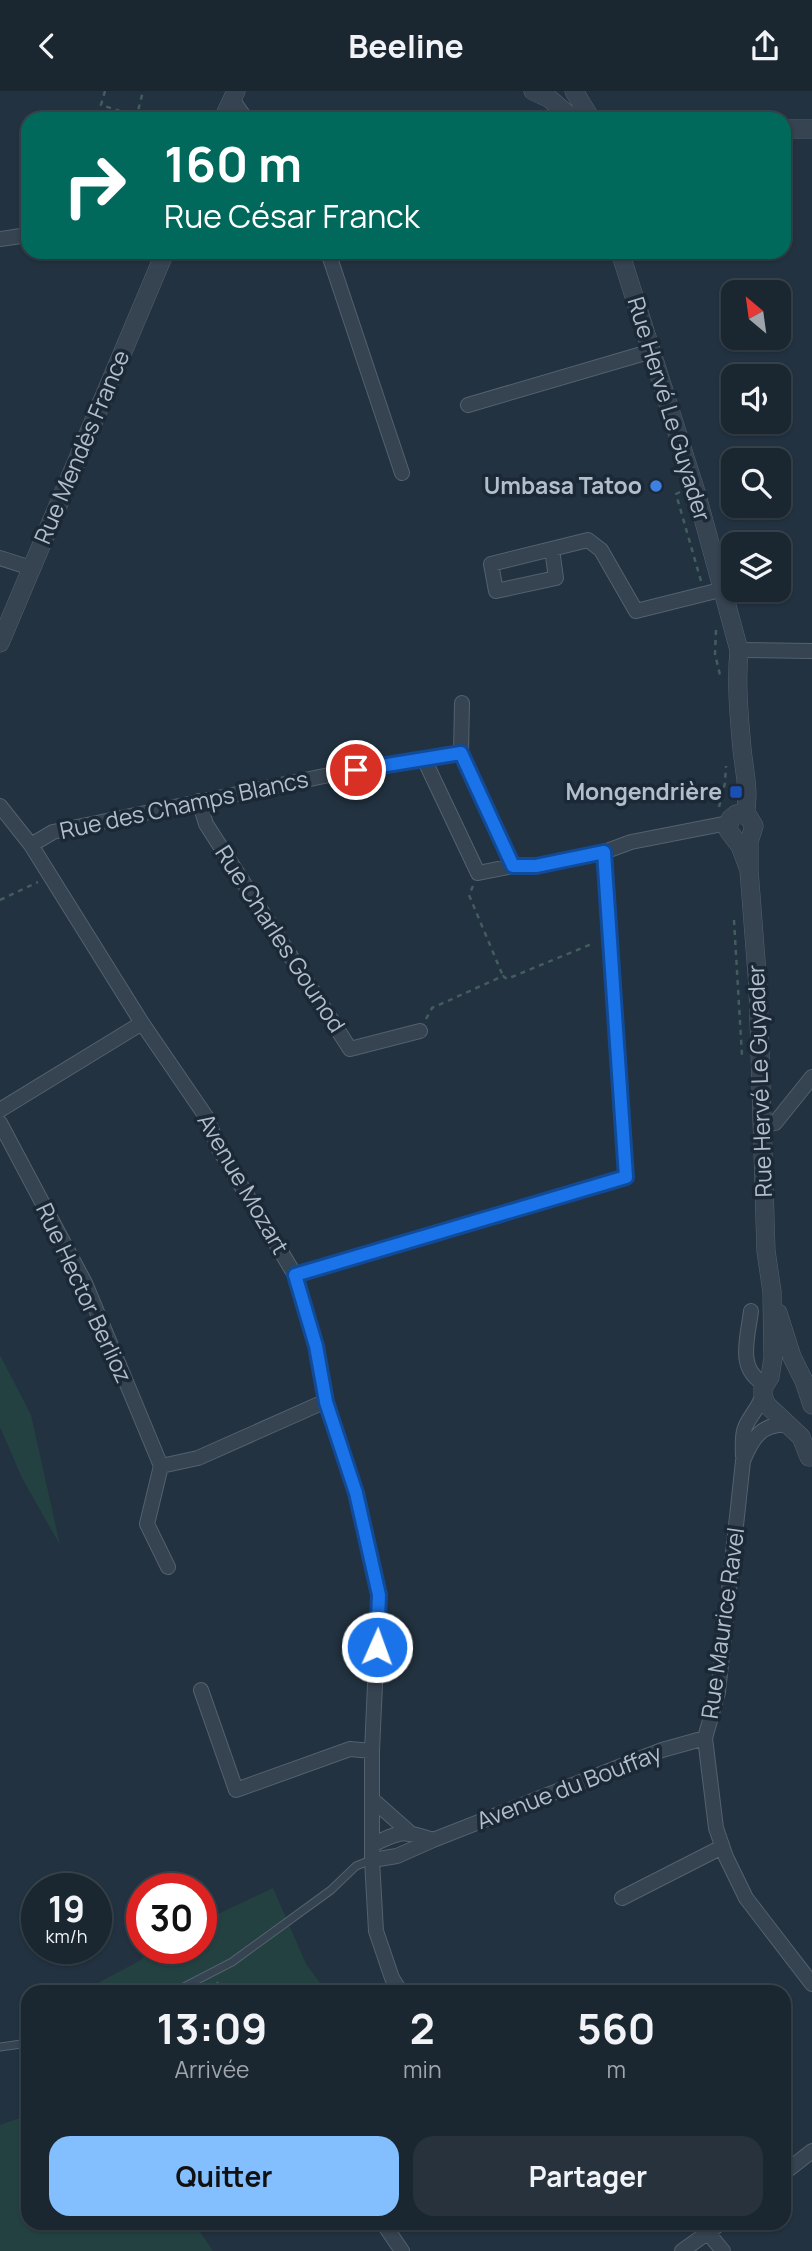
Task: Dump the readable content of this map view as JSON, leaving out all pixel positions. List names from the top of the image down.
{
  "streets": {
    "street": [
      "Rue Hervé Le Guyader",
      "Rue Mendès France",
      "Rue des Champs Blancs",
      "Rue Charles Gounod",
      "Avenue Mozart",
      "Rue Hector Berlioz",
      "Rue Maurice Ravel",
      "Avenue du Bouffay"
    ]
  },
  "crossings": [
    ["Rue des Champs Blancs", "Rue Charles Gounod"],
    ["Rue des Champs Blancs", "Avenue Mozart"],
    ["Avenue Mozart", "Avenue du Bouffay"],
    ["Rue Maurice Ravel", "Avenue du Bouffay"]
  ],
  "places": {
    "other": ["Umbasa Tatoo"],
    "transit": ["Mongendrière"]
  },
  "north": "top left",
  "page": {
    "header": "Beeline",
    "turn": ["160 m", "Rue César Franck"],
    "speed": "19 km/h",
    "limit": "30",
    "eta": [
      "13:09",
      "Arrivée",
      "2",
      "min",
      "560",
      "m"
    ],
    "buttons": ["Quitter", "Partager"]
  }
}
